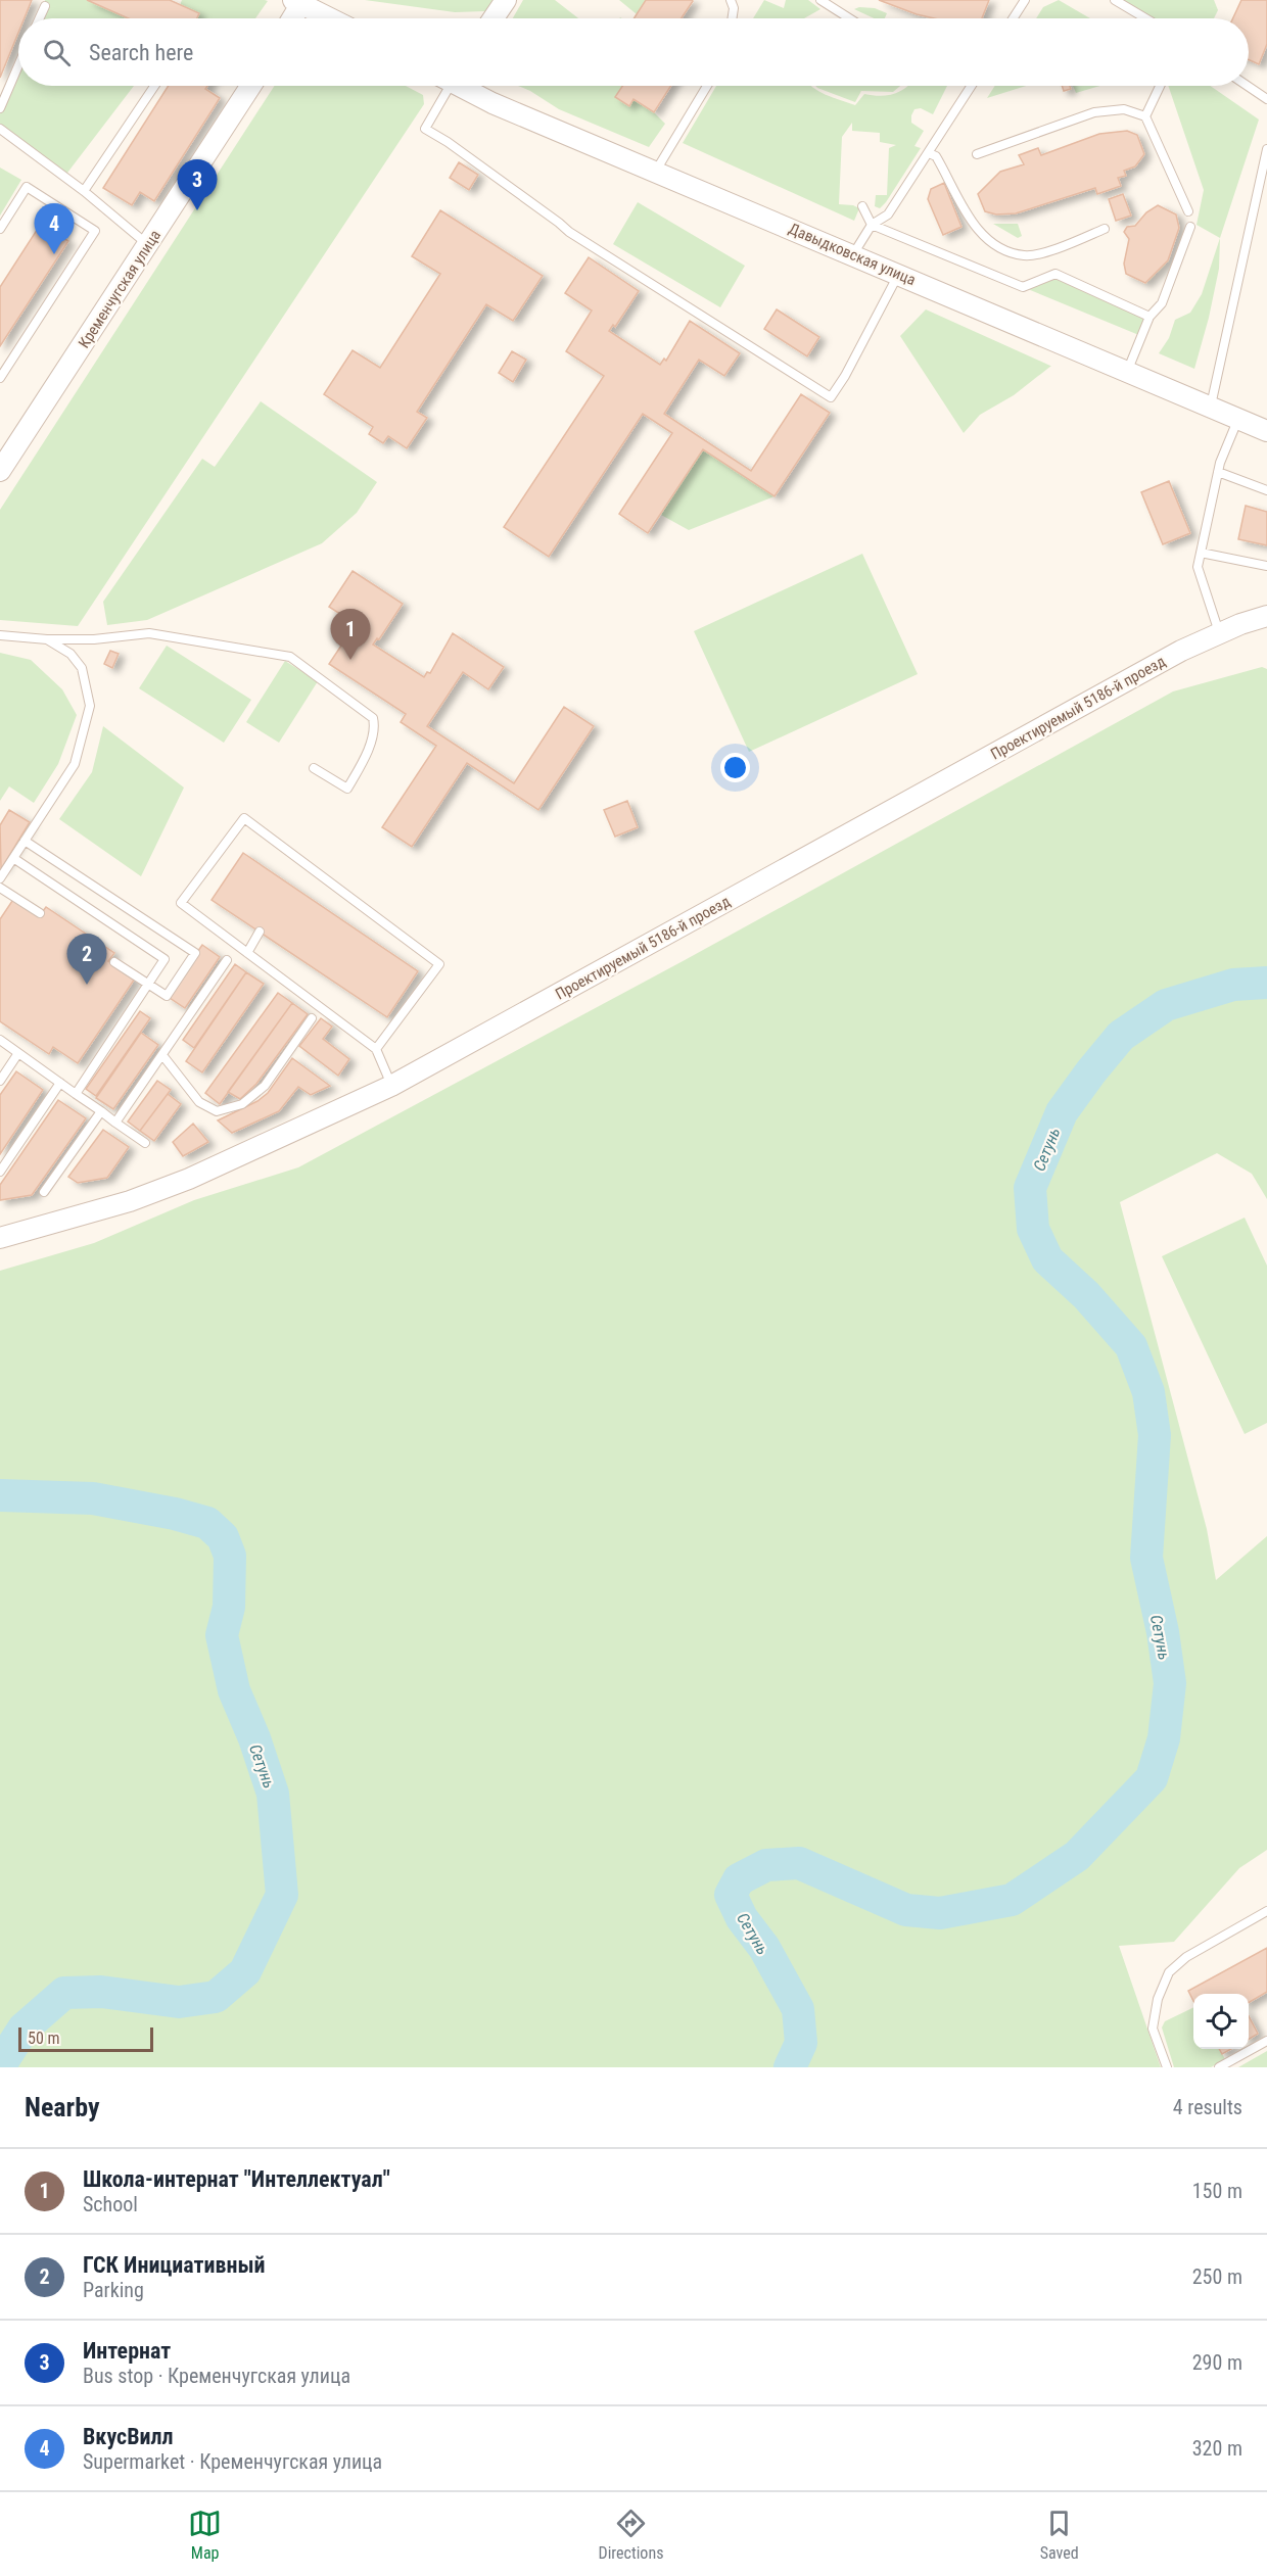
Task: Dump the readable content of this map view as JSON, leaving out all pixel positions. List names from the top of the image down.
{
  "streets": {
    "street": ["Давыдковская улица", "Кременчугская улица", "Проектируемый 5186-й проезд"]
  },
  "water": ["Сетунь"],
  "scale_bar": "50 m",
  "page": {
    "search": "Search here",
    "pins": [
      "3",
      "4",
      "1",
      "2"
    ],
    "scale": "50 m",
    "heading": ["Nearby", "4 results"],
    "list": [
      {
        "mark": "1",
        "name": "Школа-интернат \"Интеллектуал\"",
        "note": "School",
        "value": "150 m"
      },
      {
        "mark": "2",
        "name": "ГСК Инициативный",
        "note": "Parking",
        "value": "250 m"
      },
      {
        "mark": "3",
        "name": "Интернат",
        "note": "Bus stop · Кременчугская улица",
        "value": "290 m"
      },
      {
        "mark": "4",
        "name": "ВкусВилл",
        "note": "Supermarket · Кременчугская улица",
        "value": "320 m"
      }
    ],
    "nav": ["Map", "Directions", "Saved"]
  }
}
